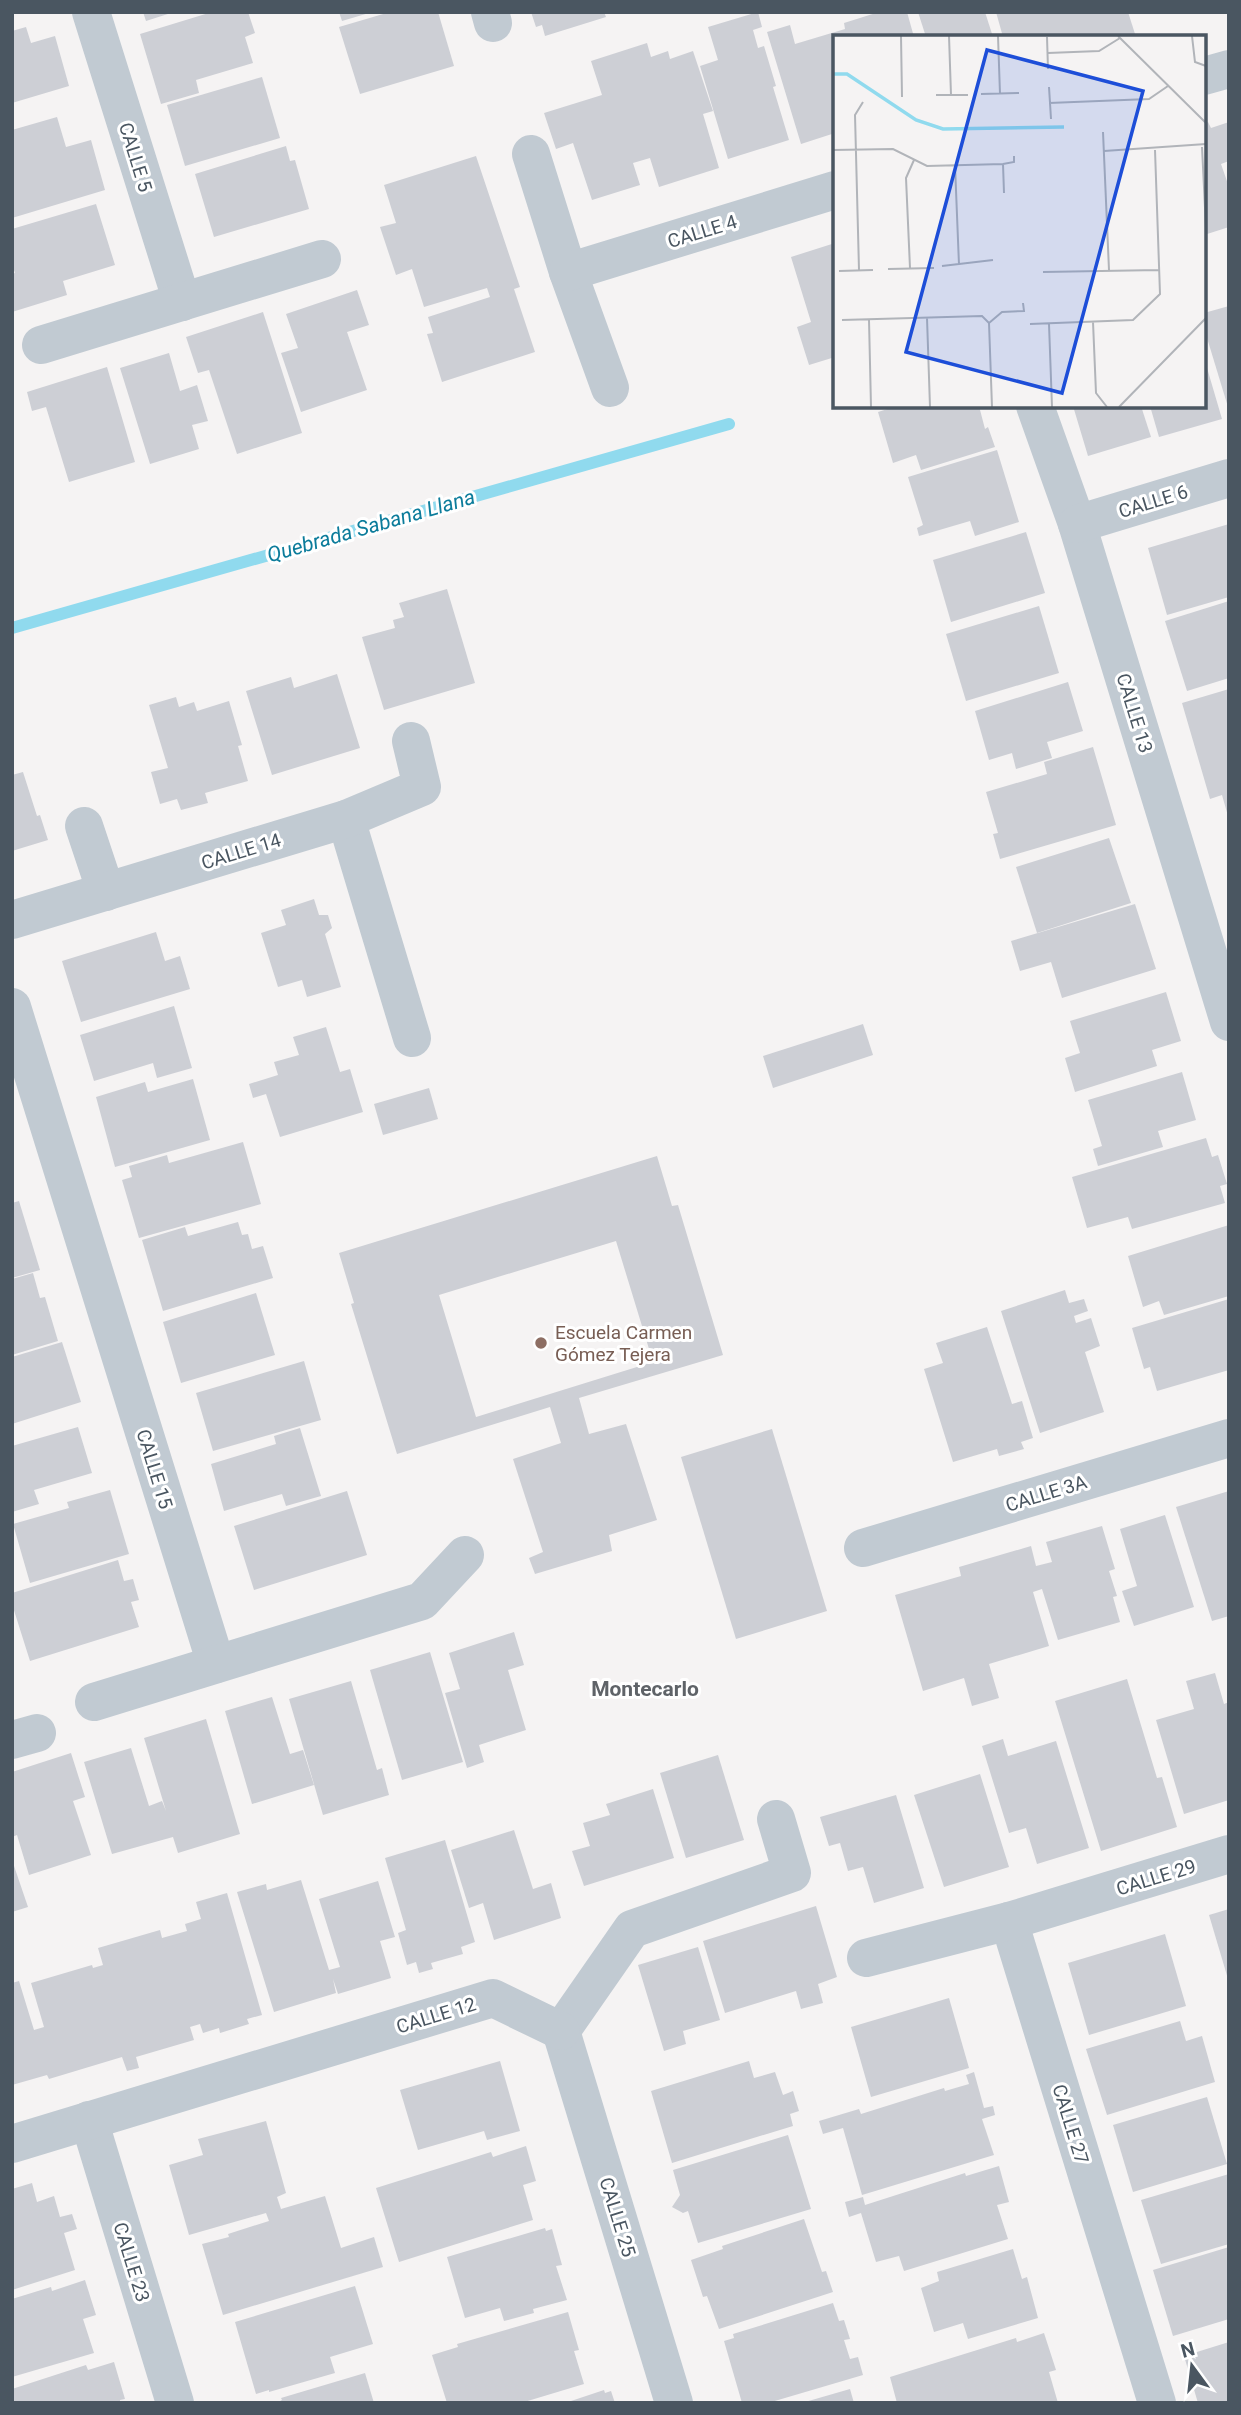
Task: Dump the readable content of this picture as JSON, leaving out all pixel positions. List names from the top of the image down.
{
  "streets": {
    "street": [
      "CALLE 5",
      "CALLE 4",
      "CALLE 6",
      "CALLE 13",
      "CALLE 14",
      "CALLE 15",
      "CALLE 3A",
      "CALLE 29",
      "CALLE 12",
      "CALLE 27",
      "CALLE 25",
      "CALLE 23"
    ]
  },
  "crossings": [
    ["CALLE 6", "CALLE 13"],
    ["CALLE 29", "CALLE 27"],
    ["CALLE 12", "CALLE 25"],
    ["CALLE 12", "CALLE 23"]
  ],
  "districts": ["Montecarlo"],
  "water": ["Quebrada Sabana Llana"],
  "places": ["Escuela Carmen Gómez Tejera"],
  "north": "top"
}
